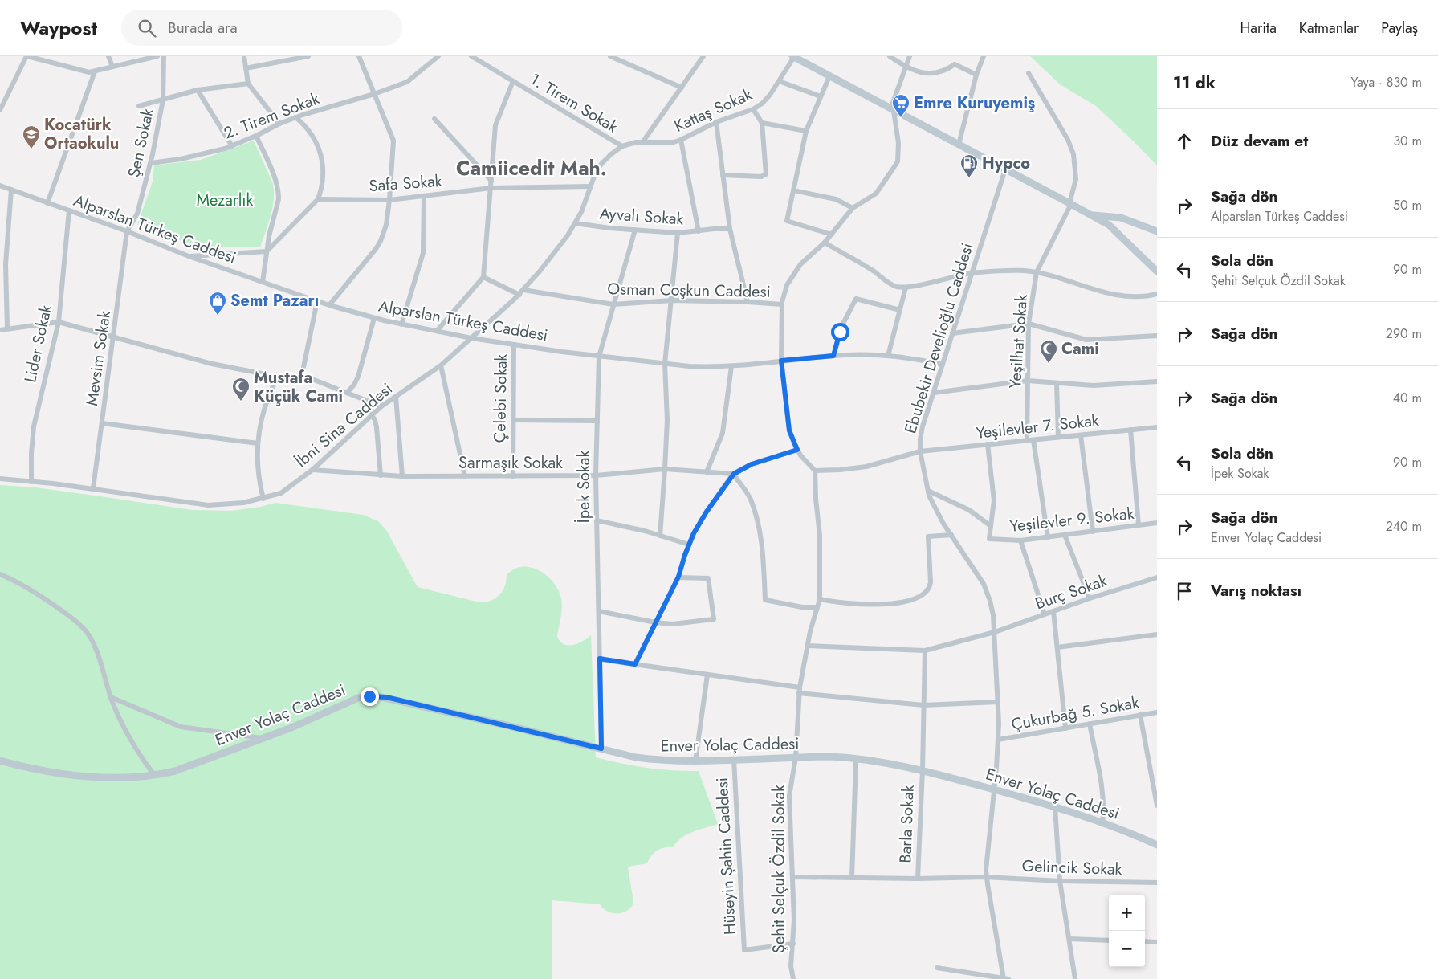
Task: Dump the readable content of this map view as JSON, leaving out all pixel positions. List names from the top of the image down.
{
  "streets": {
    "street": [
      "1. Tirem Sokak",
      "Kattaş Sokak",
      "2. Tirem Sokak",
      "Şen Sokak",
      "Safa Sokak",
      "Ayvalı Sokak",
      "Alparslan Türkeş Caddesi",
      "Osman Coşkun Caddesi",
      "Ebubekir Develioğlu Caddesi",
      "Yeşilhat Sokak",
      "Lider Sokak",
      "Mevsim Sokak",
      "Çelebi Sokak",
      "İbni Sina Caddesi",
      "Yeşilevler 7. Sokak",
      "Sarmaşık Sokak",
      "İpek Sokak",
      "Yeşilevler 9. Sokak",
      "Burç Sokak",
      "Çukurbağ 5. Sokak",
      "Enver Yolaç Caddesi",
      "Barla Sokak",
      "Hüseyin Şahin Caddesi",
      "Gelincik Sokak",
      "Şehit Selçuk Özdil Sokak"
    ]
  },
  "crossings": [
    ["1. Tirem Sokak", "İbni Sina Caddesi"],
    ["Kattaş Sokak", "İbni Sina Caddesi"],
    ["2. Tirem Sokak", "Şen Sokak"],
    ["Şen Sokak", "Alparslan Türkeş Caddesi"],
    ["Şen Sokak", "Mevsim Sokak"],
    ["Safa Sokak", "İbni Sina Caddesi"],
    ["Ayvalı Sokak", "İbni Sina Caddesi"],
    ["Ayvalı Sokak", "İpek Sokak"],
    ["Alparslan Türkeş Caddesi", "Ebubekir Develioğlu Caddesi"],
    ["Alparslan Türkeş Caddesi", "Lider Sokak"],
    ["Alparslan Türkeş Caddesi", "Mevsim Sokak"],
    ["Alparslan Türkeş Caddesi", "Çelebi Sokak"],
    ["Alparslan Türkeş Caddesi", "İbni Sina Caddesi"],
    ["Alparslan Türkeş Caddesi", "İpek Sokak"],
    ["Osman Coşkun Caddesi", "İbni Sina Caddesi"],
    ["Osman Coşkun Caddesi", "İpek Sokak"],
    ["Ebubekir Develioğlu Caddesi", "Yeşilevler 7. Sokak"],
    ["Ebubekir Develioğlu Caddesi", "Burç Sokak"],
    ["Ebubekir Develioğlu Caddesi", "Çukurbağ 5. Sokak"],
    ["Ebubekir Develioğlu Caddesi", "Enver Yolaç Caddesi"],
    ["Ebubekir Develioğlu Caddesi", "Gelincik Sokak"],
    ["Yeşilhat Sokak", "Yeşilevler 7. Sokak"],
    ["Lider Sokak", "İbni Sina Caddesi"],
    ["Mevsim Sokak", "İbni Sina Caddesi"],
    ["Çelebi Sokak", "Sarmaşık Sokak"],
    ["İbni Sina Caddesi", "Sarmaşık Sokak"],
    ["Yeşilevler 7. Sokak", "Şehit Selçuk Özdil Sokak"],
    ["Sarmaşık Sokak", "İpek Sokak"],
    ["İpek Sokak", "Enver Yolaç Caddesi"],
    ["Burç Sokak", "Barla Sokak"],
    ["Burç Sokak", "Şehit Selçuk Özdil Sokak"],
    ["Enver Yolaç Caddesi", "Barla Sokak"],
    ["Enver Yolaç Caddesi", "Hüseyin Şahin Caddesi"],
    ["Enver Yolaç Caddesi", "Şehit Selçuk Özdil Sokak"],
    ["Barla Sokak", "Gelincik Sokak"],
    ["Hüseyin Şahin Caddesi", "Şehit Selçuk Özdil Sokak"],
    ["Gelincik Sokak", "Şehit Selçuk Özdil Sokak"]
  ],
  "districts": ["Camiicedit Mah."],
  "parks": ["Mezarlık"],
  "places": {
    "supermarket": ["Emre Kuruyemiş"],
    "school or university": ["Kocatürk Ortaokulu"],
    "fuel station": ["Hypco"],
    "shop": ["Semt Pazarı"],
    "mosque": ["Cami", "Mustafa Küçük Cami"]
  },
  "page": {
    "header": "Waypost",
    "search": "Burada ara",
    "nav": ["Harita", "Katmanlar", "Paylaş"],
    "heading": ["11 dk", "Yaya · 830 m"],
    "list": [
      ["Düz devam et", "30 m"],
      ["Sağa dön", "Alparslan Türkeş Caddesi", "50 m"],
      ["Sola dön", "Şehit Selçuk Özdil Sokak", "90 m"],
      ["Sağa dön", "290 m"],
      ["Sağa dön", "40 m"],
      ["Sola dön", "İpek Sokak", "90 m"],
      ["Sağa dön", "Enver Yolaç Caddesi", "240 m"],
      "Varış noktası"
    ],
    "map_buttons": ["+", "−"]
  }
}
